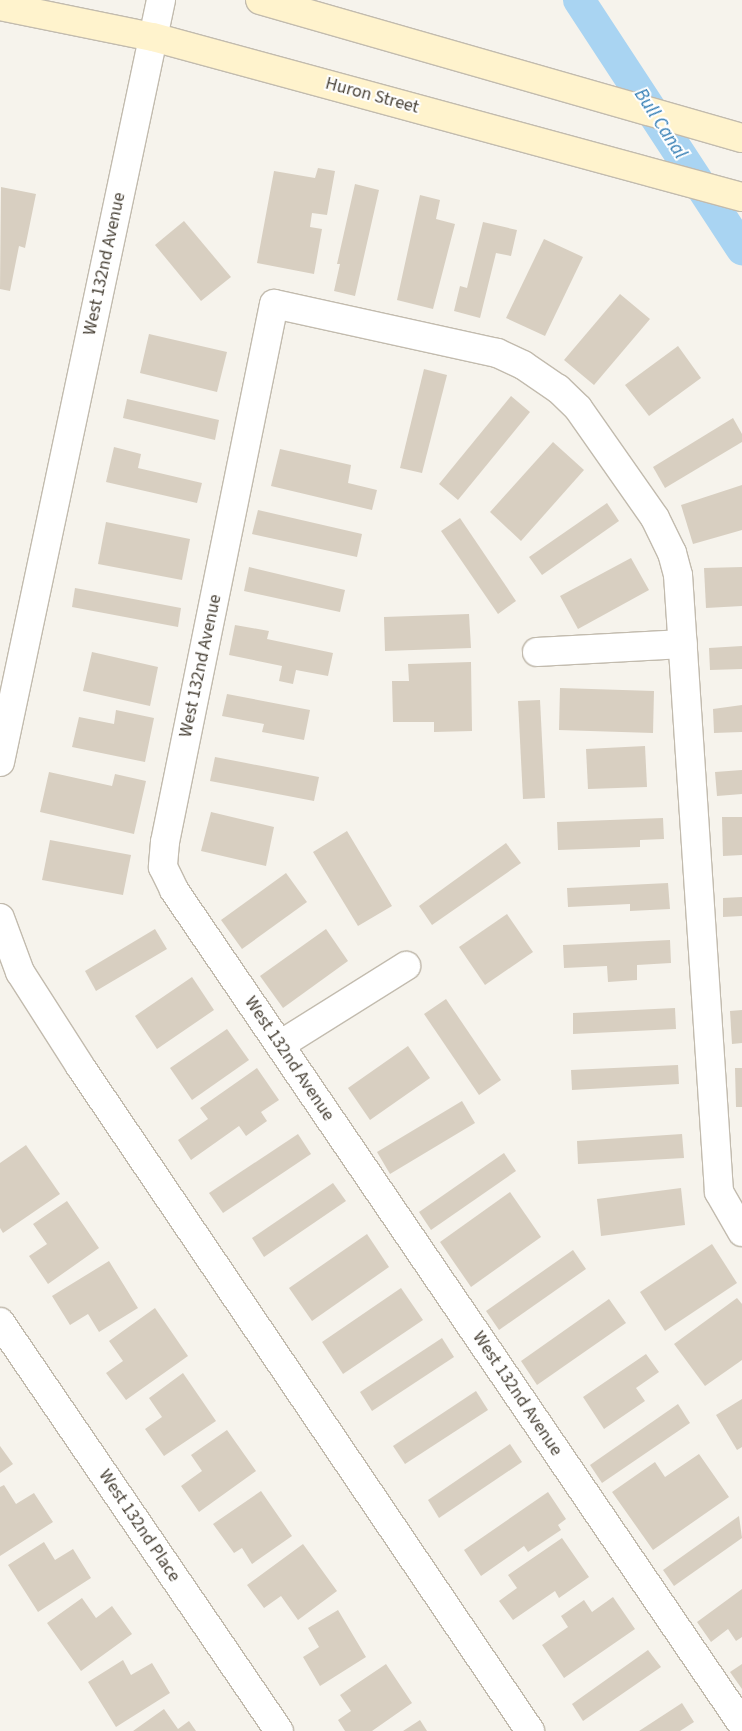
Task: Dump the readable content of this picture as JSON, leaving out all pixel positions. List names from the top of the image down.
{
  "streets": {
    "main road": ["Huron Street"],
    "street": ["West 132nd Avenue", "West 132nd Place"]
  },
  "crossings": [
    ["Huron Street", "West 132nd Avenue"]
  ],
  "water": ["Bull Canal"]
}
